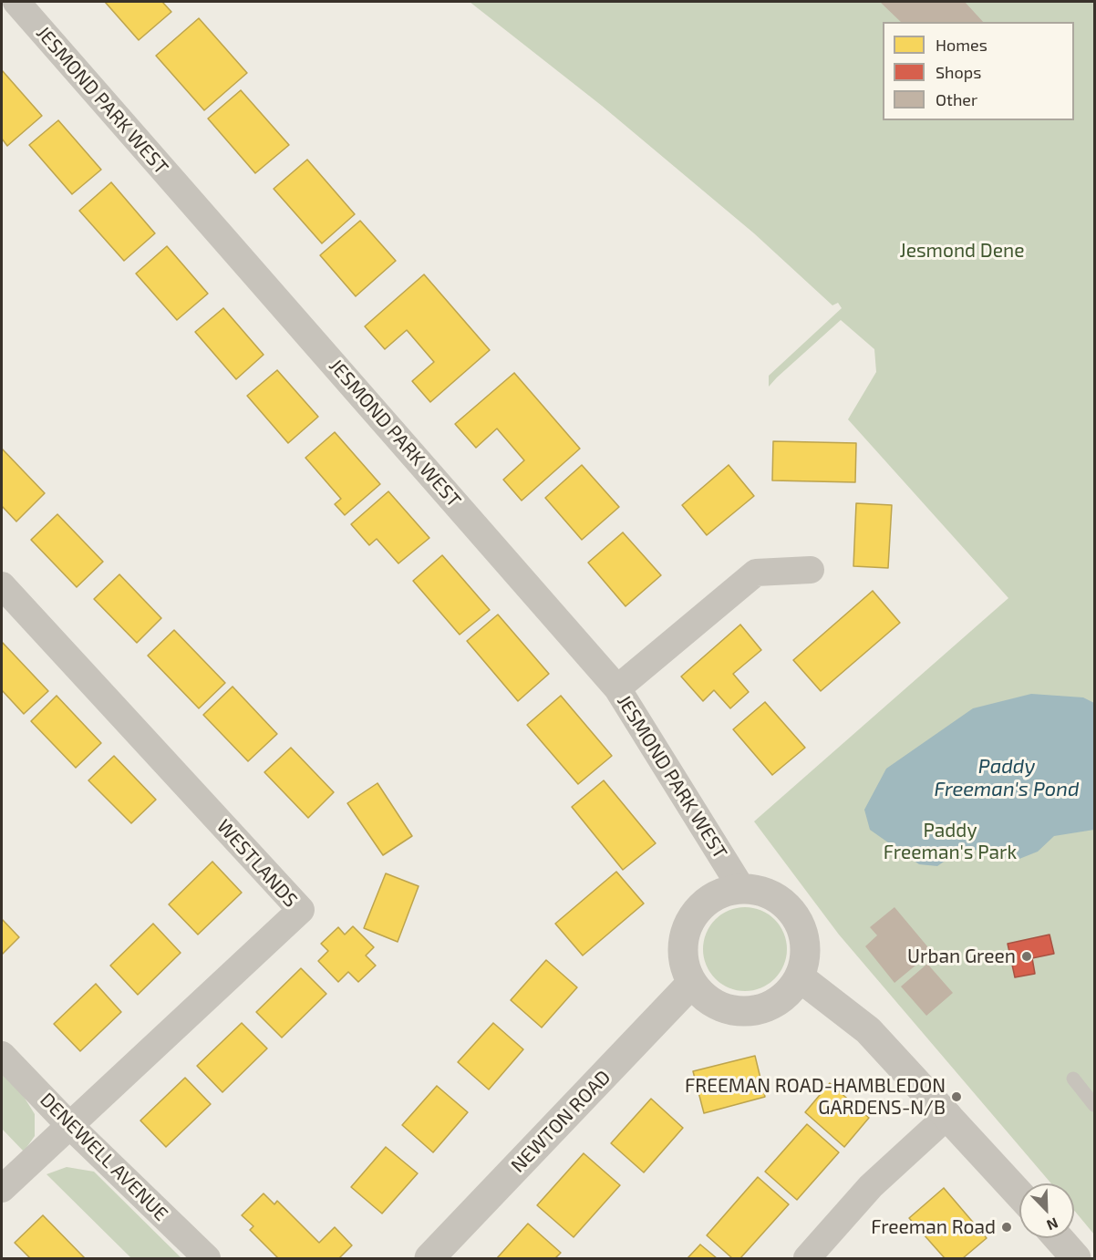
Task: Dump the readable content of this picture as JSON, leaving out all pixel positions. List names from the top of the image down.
{
  "streets": {
    "street": [
      "JESMOND PARK WEST",
      "WESTLANDS",
      "NEWTON ROAD",
      "DENEWELL AVENUE"
    ]
  },
  "crossings": [
    ["JESMOND PARK WEST", "NEWTON ROAD"],
    ["WESTLANDS", "DENEWELL AVENUE"]
  ],
  "water": ["Paddy Freeman's Pond"],
  "parks": ["Jesmond Dene", "Paddy Freeman's Park"],
  "places": ["Urban Green", "FREEMAN ROAD-HAMBLEDON GARDENS-N/B", "Freeman Road"],
  "legend": ["Homes", "Shops", "Other"],
  "north": "bottom right"
}
